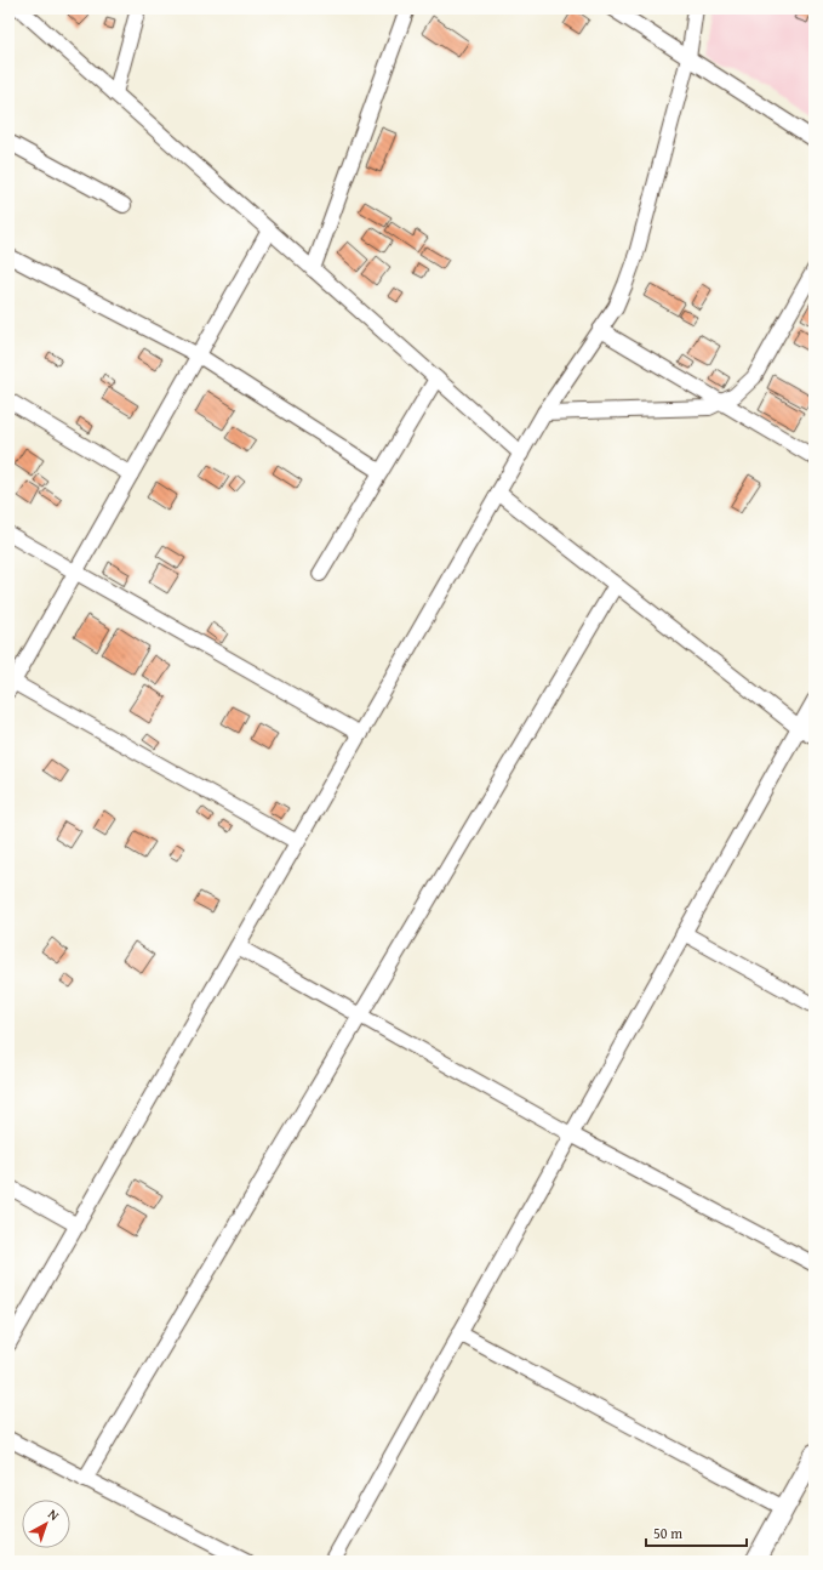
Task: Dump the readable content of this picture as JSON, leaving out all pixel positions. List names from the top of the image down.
{
  "scale_bar": "50 m",
  "north": "top right"
}
